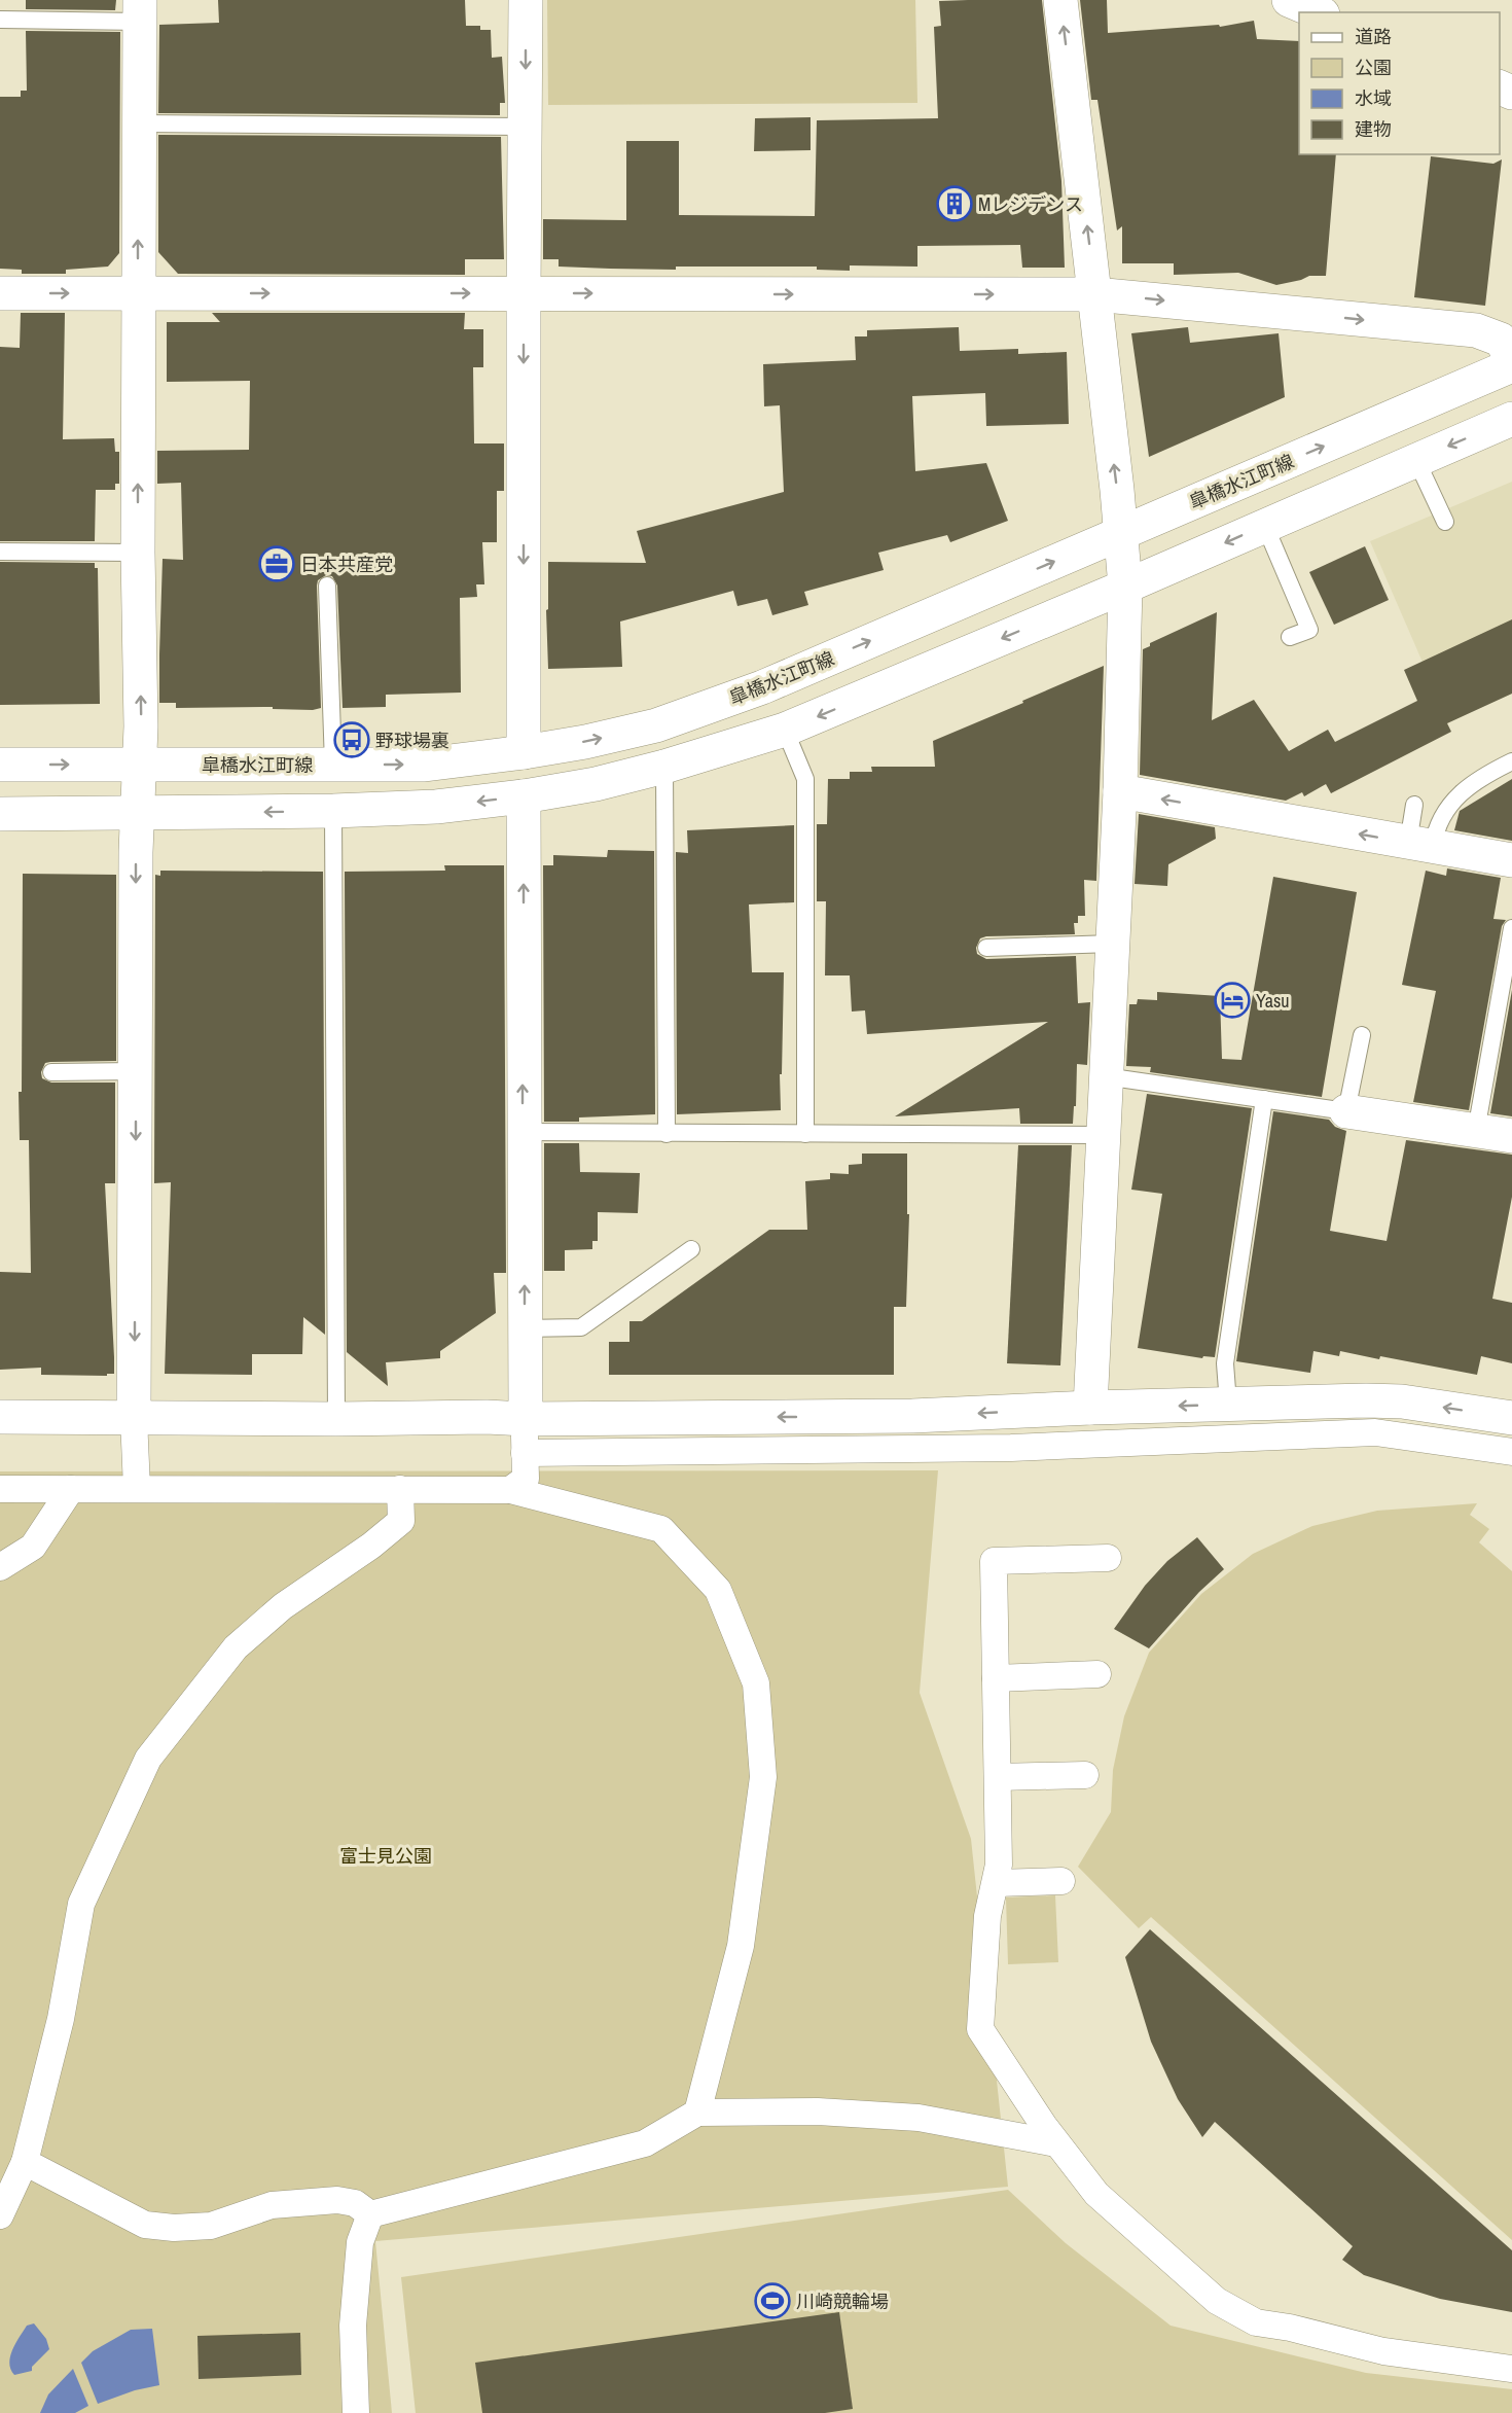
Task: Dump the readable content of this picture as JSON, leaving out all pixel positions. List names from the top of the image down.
{
  "streets": {
    "street": ["皐橋水江町線"]
  },
  "parks": ["富士見公園"],
  "places": {
    "building": ["Mレジデンス"],
    "office": ["日本共産党"],
    "bus stop": ["野球場裏"],
    "hotel": ["Yasu"],
    "sports": ["川崎競輪場"]
  },
  "legend": [
    "道路",
    "公園",
    "水域",
    "建物"
  ]
}
